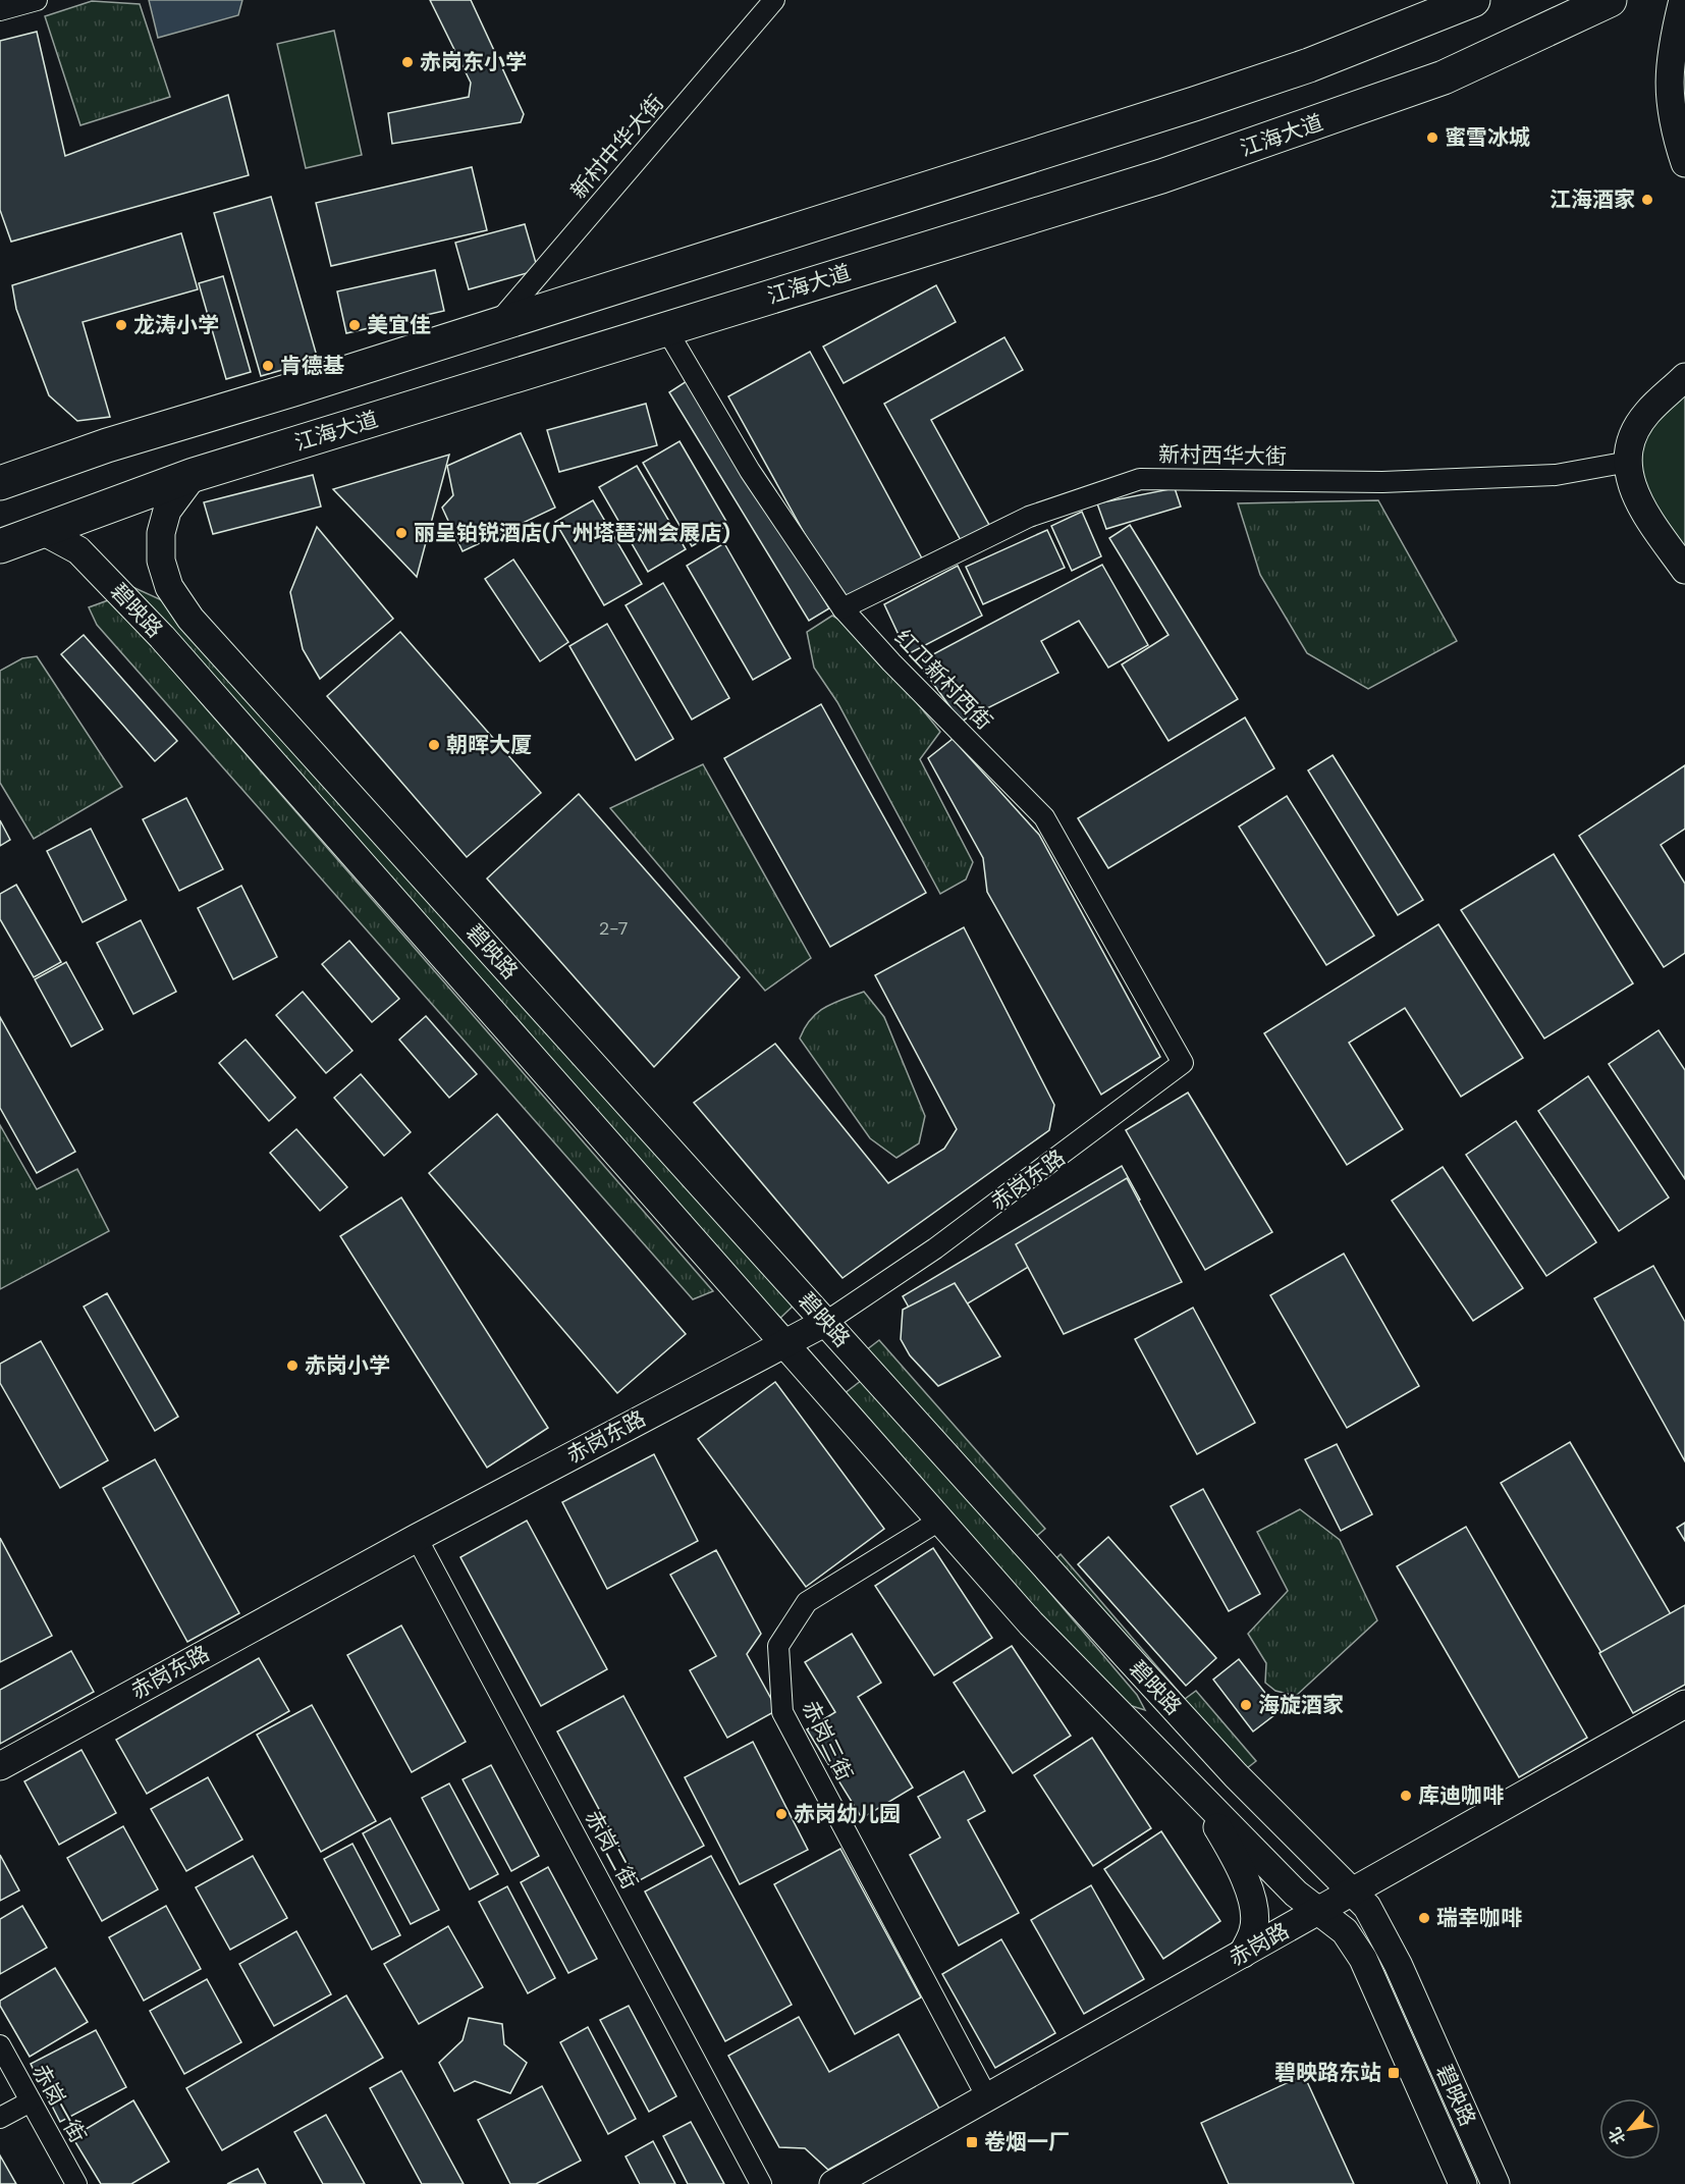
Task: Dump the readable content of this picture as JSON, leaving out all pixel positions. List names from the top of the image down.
{
  "streets": {
    "highway": ["江海大道"],
    "main road": ["碧映路", "赤岗东路", "赤岗路"],
    "street": [
      "新村中华大街",
      "新村西华大街",
      "红卫新村西街",
      "赤岗三街",
      "赤岗二街",
      "赤岗一街"
    ]
  },
  "crossings": [
    ["江海大道", "碧映路"],
    ["江海大道", "红卫新村西街"],
    ["新村西华大街", "红卫新村西街"],
    ["碧映路", "赤岗东路"],
    ["碧映路", "赤岗三街"],
    ["碧映路", "赤岗路"],
    ["红卫新村西街", "赤岗东路"],
    ["赤岗东路", "赤岗二街"],
    ["赤岗三街", "赤岗路"]
  ],
  "places": {
    "other": [
      "赤岗东小学",
      "蜜雪冰城",
      "江海酒家",
      "龙涛小学",
      "美宜佳",
      "肯德基",
      "丽呈铂锐酒店(广州塔琶洲会展店)",
      "朝晖大厦",
      "赤岗小学",
      "海旋酒家",
      "库迪咖啡",
      "赤岗幼儿园",
      "瑞幸咖啡"
    ],
    "transit": ["碧映路东站", "卷烟一厂"]
  },
  "house_numbers": ["2-7"],
  "north": "bottom left"
}
